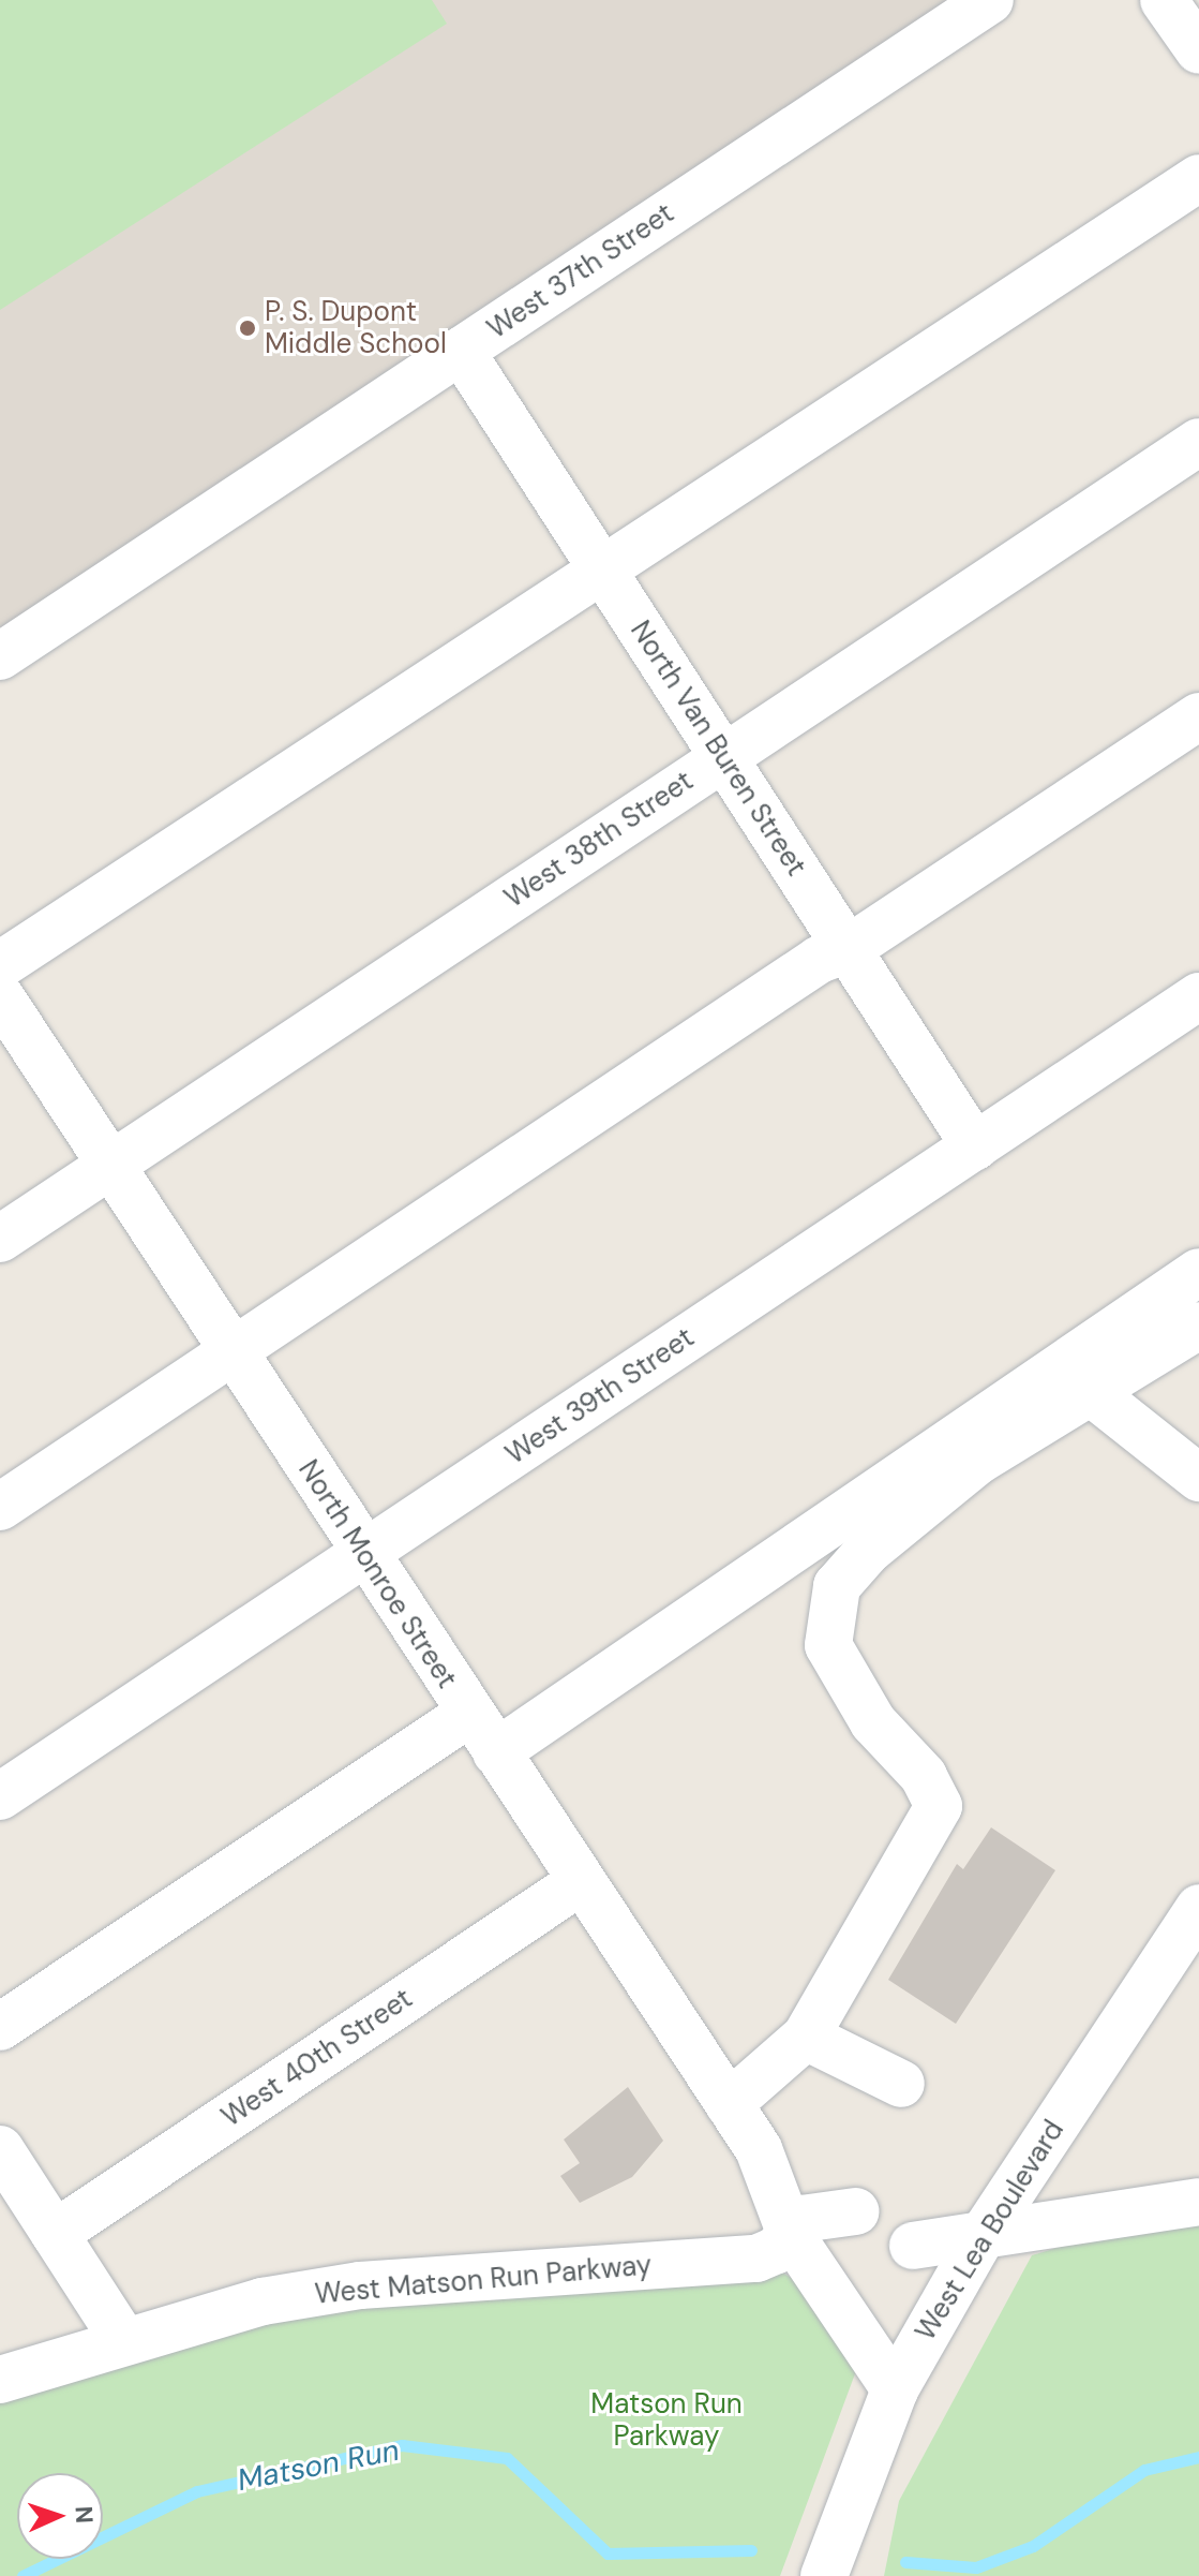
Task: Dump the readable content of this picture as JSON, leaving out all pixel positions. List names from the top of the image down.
{
  "streets": {
    "street": [
      "West 37th Street",
      "North Van Buren Street",
      "West 38th Street",
      "West 39th Street",
      "North Monroe Street",
      "West 40th Street",
      "West Lea Boulevard",
      "West Matson Run Parkway"
    ]
  },
  "crossings": [
    ["West 37th Street", "North Van Buren Street"],
    ["North Van Buren Street", "West 38th Street"],
    ["North Van Buren Street", "West 39th Street"],
    ["West 38th Street", "North Monroe Street"],
    ["West 39th Street", "North Monroe Street"],
    ["North Monroe Street", "West 40th Street"]
  ],
  "water": ["Matson Run"],
  "parks": ["Matson Run Parkway"],
  "places": ["P. S. Dupont Middle School"],
  "north": "right"
}
